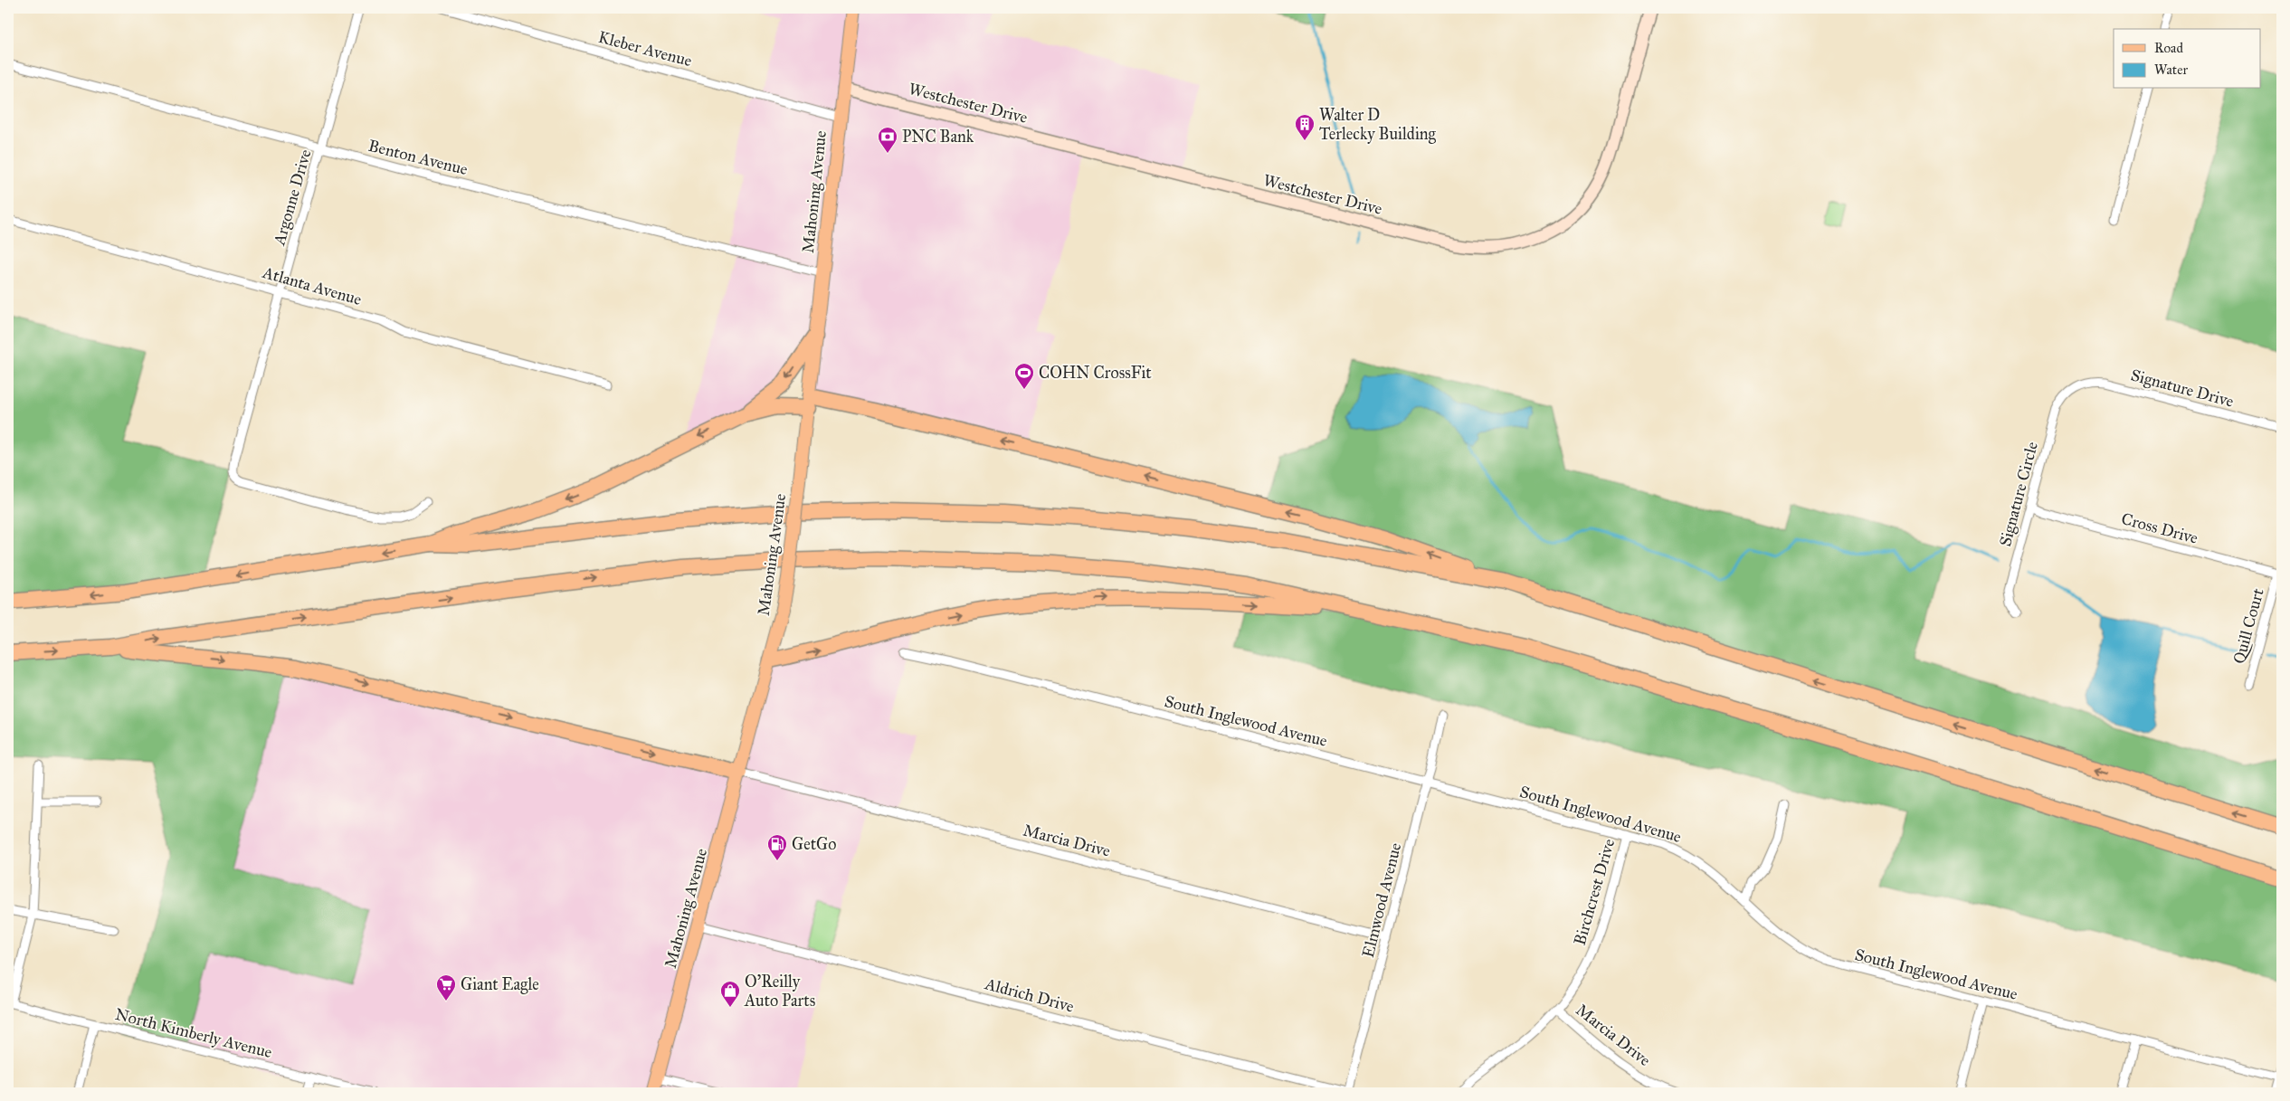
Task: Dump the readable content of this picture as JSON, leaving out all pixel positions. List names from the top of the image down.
{
  "streets": {
    "main road": ["Mahoning Avenue"],
    "street": [
      "Kleber Avenue",
      "Westchester Drive",
      "Benton Avenue",
      "Argonne Drive",
      "Atlanta Avenue",
      "Signature Drive",
      "Signature Circle",
      "Cross Drive",
      "Quill Court",
      "South Inglewood Avenue",
      "Marcia Drive",
      "Birchcrest Drive",
      "Elmwood Avenue",
      "Aldrich Drive",
      "North Kimberly Avenue"
    ]
  },
  "crossings": [
    ["Kleber Avenue", "Mahoning Avenue"],
    ["Westchester Drive", "Mahoning Avenue"],
    ["Benton Avenue", "Mahoning Avenue"],
    ["Benton Avenue", "Argonne Drive"],
    ["Mahoning Avenue", "Marcia Drive"],
    ["Mahoning Avenue", "Aldrich Drive"],
    ["Argonne Drive", "Atlanta Avenue"],
    ["Signature Drive", "Signature Circle"],
    ["Signature Circle", "Cross Drive"],
    ["Cross Drive", "Quill Court"],
    ["South Inglewood Avenue", "Birchcrest Drive"],
    ["South Inglewood Avenue", "Elmwood Avenue"],
    ["Marcia Drive", "Birchcrest Drive"],
    ["Marcia Drive", "Elmwood Avenue"],
    ["Elmwood Avenue", "Aldrich Drive"]
  ],
  "places": {
    "building": ["Walter D Terlecky Building"],
    "bank": ["PNC Bank"],
    "sports": ["COHN CrossFit"],
    "fuel station": ["GetGo"],
    "supermarket": ["Giant Eagle"],
    "shop": ["O'Reilly Auto Parts"]
  },
  "legend": ["Road", "Water"]
}
